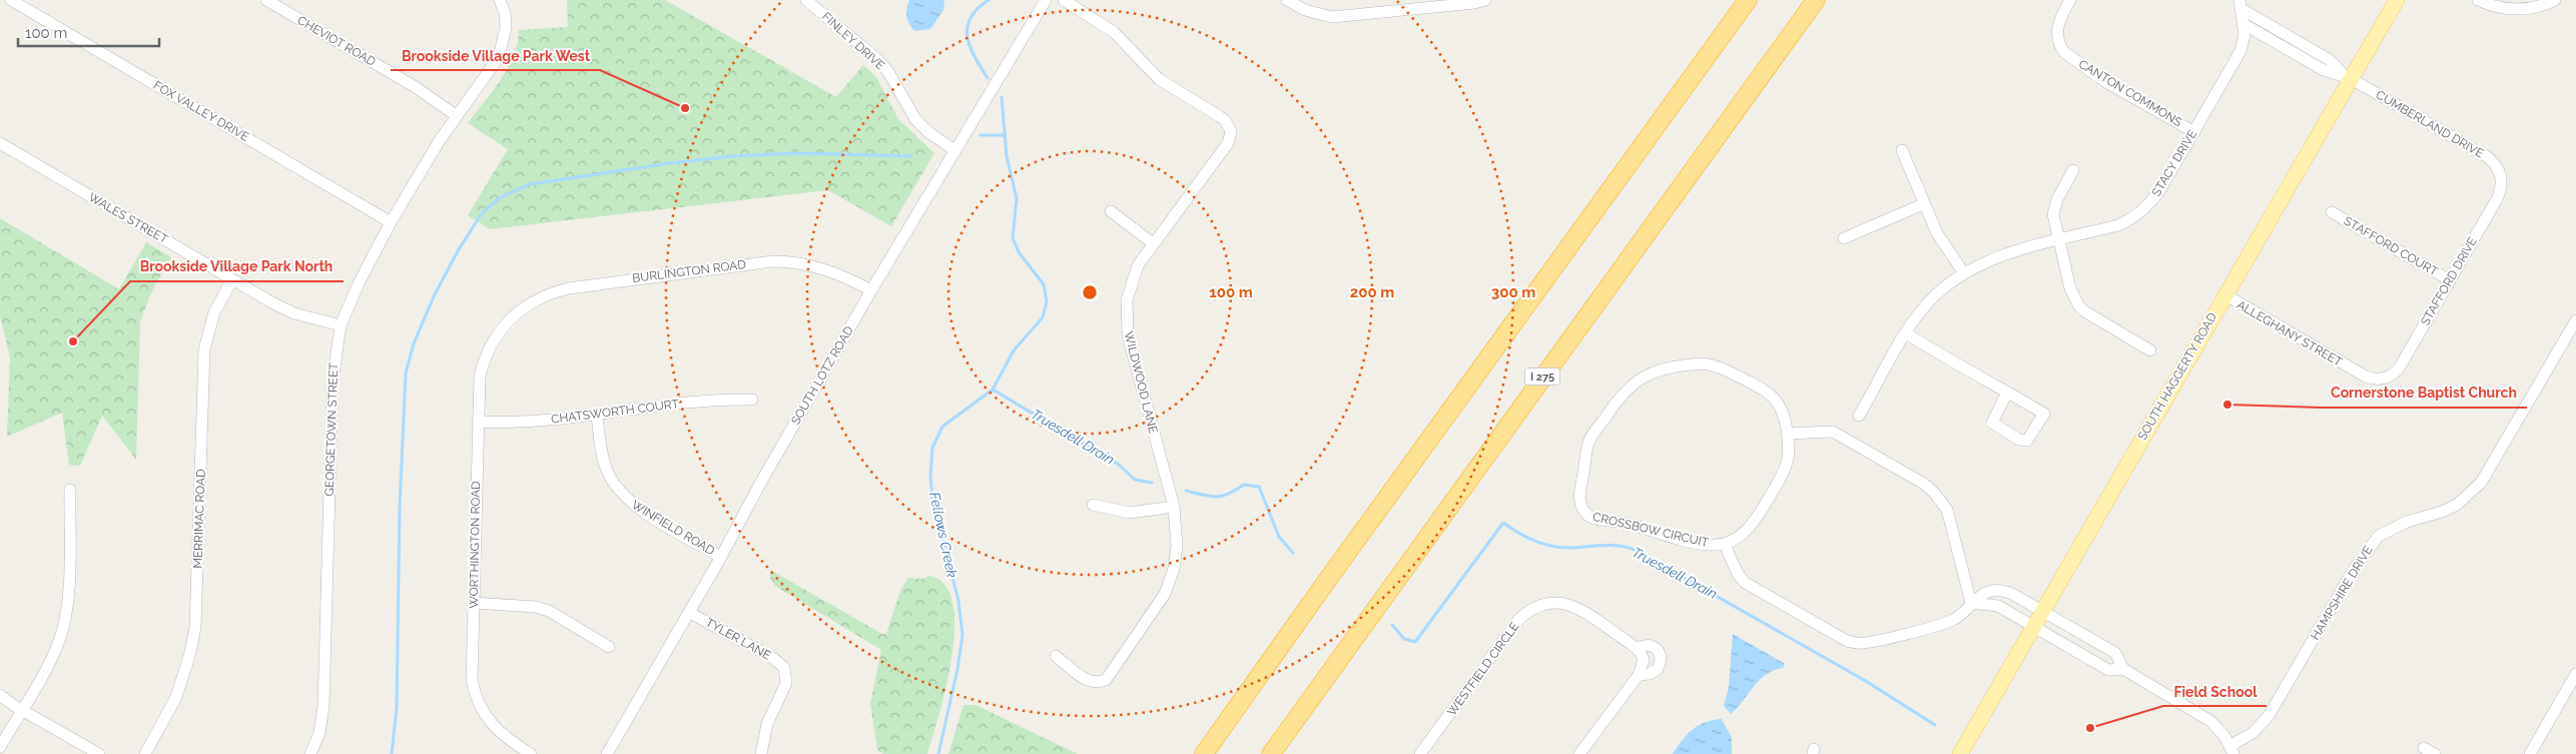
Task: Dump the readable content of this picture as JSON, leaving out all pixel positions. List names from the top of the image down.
{
  "streets": {
    "highway": ["I 275"],
    "main road": ["SOUTH HAGGERTY ROAD"],
    "street": [
      "CHEVIOT ROAD",
      "FINLEY DRIVE",
      "CANTON COMMONS",
      "FOX VALLEY DRIVE",
      "CUMBERLAND DRIVE",
      "STACY DRIVE",
      "WALES STREET",
      "STAFFORD COURT",
      "BURLINGTON ROAD",
      "STAFFORD DRIVE",
      "ALLEGHANY STREET",
      "SOUTH LOTZ ROAD",
      "WILDWOOD LANE",
      "CHATSWORTH COURT",
      "GEORGETOWN STREET",
      "MERRIMAC ROAD",
      "WINFIELD ROAD",
      "CROSSBOW CIRCUIT",
      "WORTHINGTON ROAD",
      "HAMPSHIRE DRIVE",
      "TYLER LANE",
      "WESTFIELD CIRCLE"
    ]
  },
  "crossings": [
    ["CHEVIOT ROAD", "GEORGETOWN STREET"],
    ["FINLEY DRIVE", "SOUTH LOTZ ROAD"],
    ["CANTON COMMONS", "STACY DRIVE"],
    ["FOX VALLEY DRIVE", "GEORGETOWN STREET"],
    ["CUMBERLAND DRIVE", "STAFFORD DRIVE"],
    ["CUMBERLAND DRIVE", "SOUTH HAGGERTY ROAD"],
    ["WALES STREET", "GEORGETOWN STREET"],
    ["WALES STREET", "MERRIMAC ROAD"],
    ["STAFFORD COURT", "STAFFORD DRIVE"],
    ["BURLINGTON ROAD", "SOUTH LOTZ ROAD"],
    ["BURLINGTON ROAD", "WORTHINGTON ROAD"],
    ["STAFFORD DRIVE", "ALLEGHANY STREET"],
    ["ALLEGHANY STREET", "SOUTH HAGGERTY ROAD"],
    ["SOUTH LOTZ ROAD", "WINFIELD ROAD"],
    ["SOUTH LOTZ ROAD", "TYLER LANE"],
    ["CHATSWORTH COURT", "WINFIELD ROAD"],
    ["CHATSWORTH COURT", "WORTHINGTON ROAD"]
  ],
  "water": ["Truesdell Drain", "Fellows Creek"],
  "places": [
    "Brookside Village Park West",
    "Brookside Village Park North",
    "Cornerstone Baptist Church",
    "Field School"
  ],
  "scale_bar": "100 m",
  "rings": ["100 m", "200 m", "300 m"]
}
